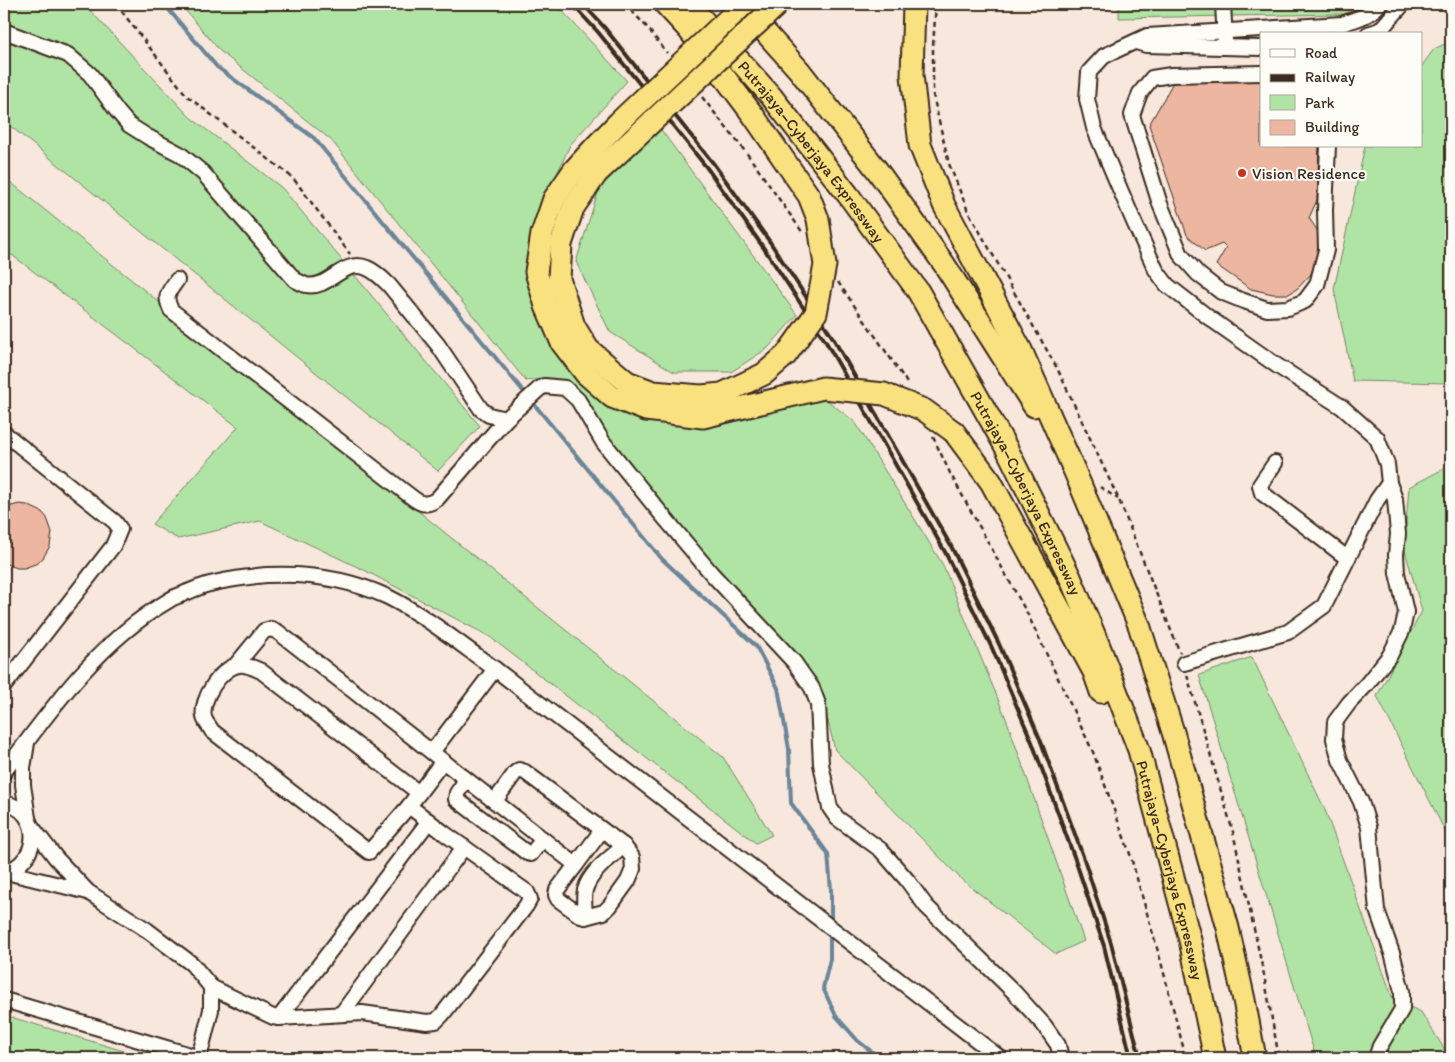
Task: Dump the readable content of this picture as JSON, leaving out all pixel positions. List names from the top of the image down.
{
  "streets": {
    "highway": ["Putrajaya–Cyberjaya Expressway"]
  },
  "places": ["Vision Residence"],
  "legend": [
    "Road",
    "Railway",
    "Park",
    "Building"
  ]
}
